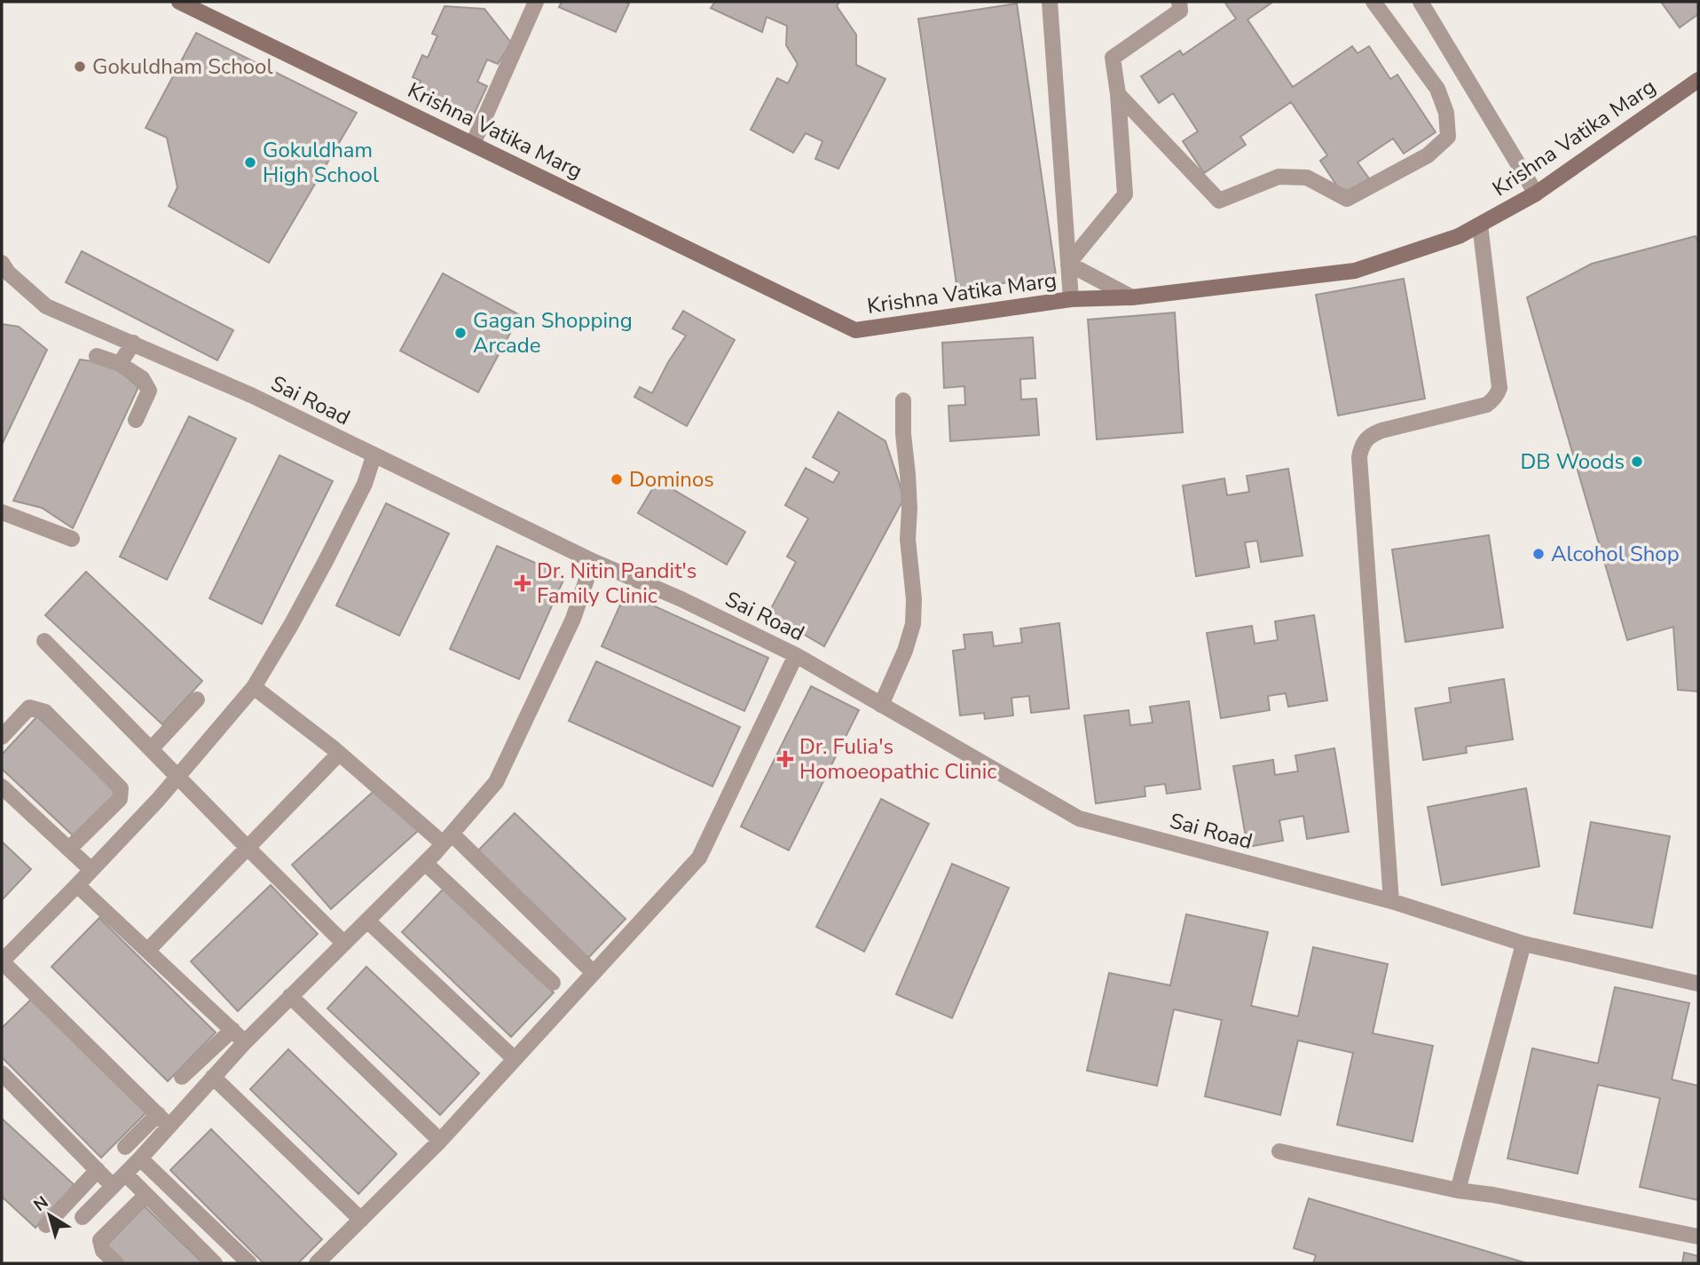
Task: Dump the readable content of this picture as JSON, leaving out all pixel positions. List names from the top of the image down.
{
  "streets": {
    "street": ["Krishna Vatika Marg", "Sai Road"]
  },
  "places": {
    "other": [
      "Gokuldham School",
      "Gokuldham High School",
      "Gagan Shopping Arcade",
      "DB Woods",
      "Dominos",
      "Alcohol Shop"
    ],
    "health": ["Dr. Nitin Pandit's Family Clinic", "Dr. Fulia's Homoeopathic Clinic"]
  },
  "north": "top left"
}
